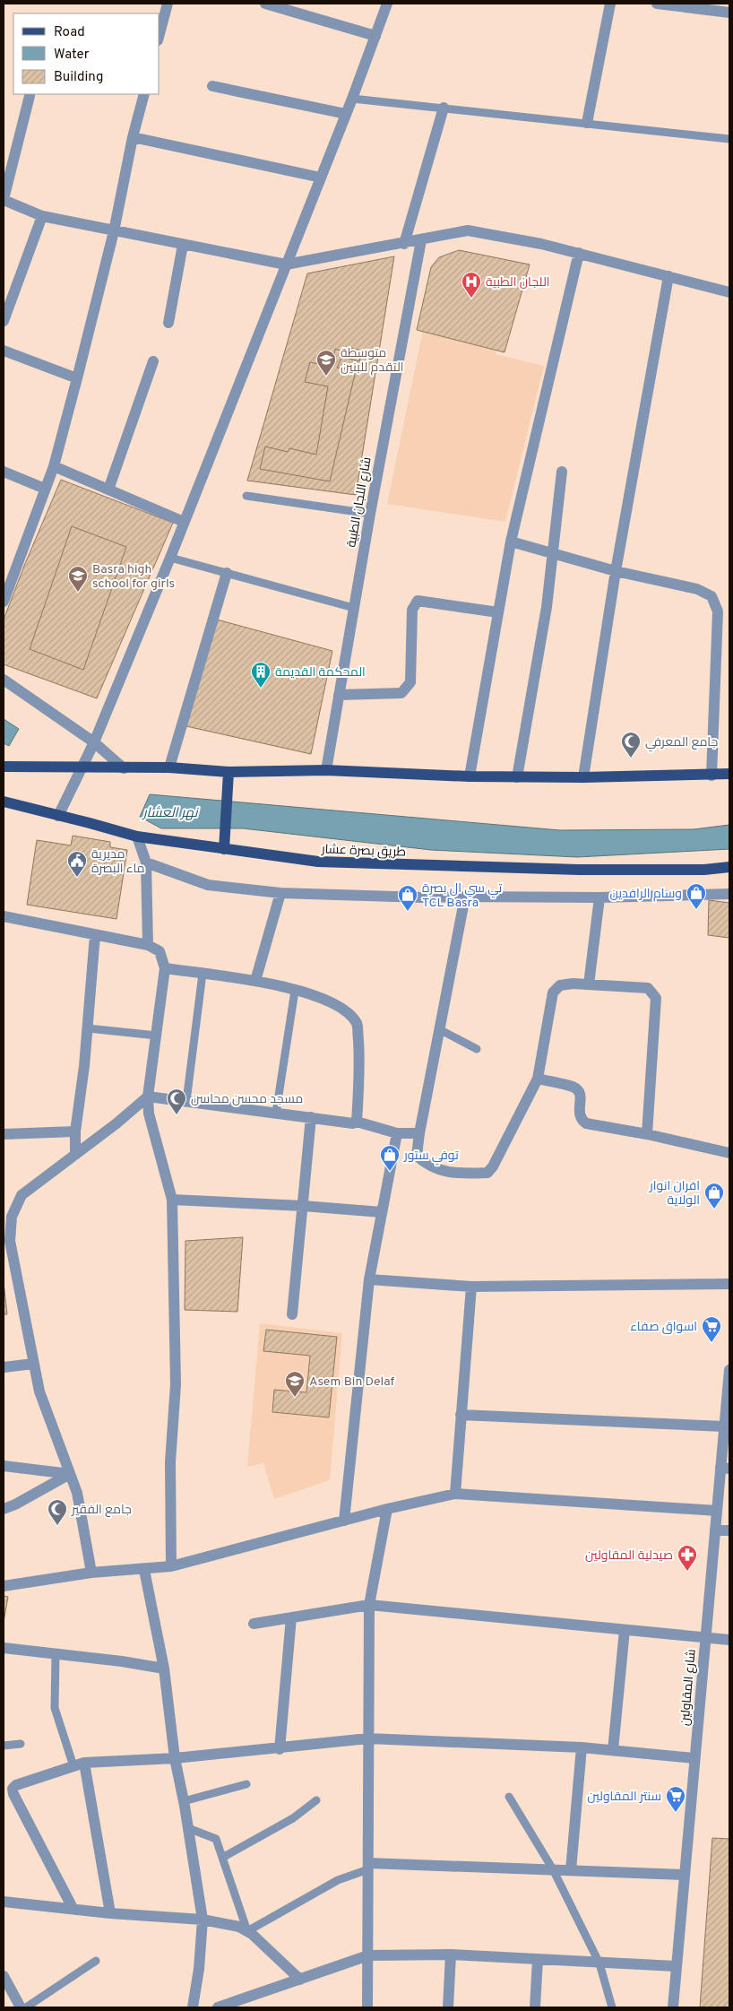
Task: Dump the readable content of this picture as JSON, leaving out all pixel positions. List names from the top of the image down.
{
  "streets": {
    "main road": ["طريق بصرة عشار"],
    "street": ["شارع اللجان الطبية", "شارع المقاولين"]
  },
  "water": ["نهر العشار"],
  "places": {
    "hospital": ["اللجان الطبية"],
    "school or university": ["متوسطة التقدم للبنين", "Basra high school for girls", "Asem Bin Delaf"],
    "building": ["المحكمة القديمة"],
    "mosque": ["جامع المعرفي", "مسجد محسن محاسن", "جامع الفقير"],
    "public building": ["مديرية ماء البصرة"],
    "shop": [
      "وسام الرافدين",
      "تي سي ال بصرة TCL Basra",
      "توفي ستور",
      "افران انوار الولاية"
    ],
    "supermarket": ["اسواق صفاء", "سنتر المقاولين"],
    "pharmacy": ["صيدلية المقاولين"]
  },
  "legend": ["Road", "Water", "Building"]
}
